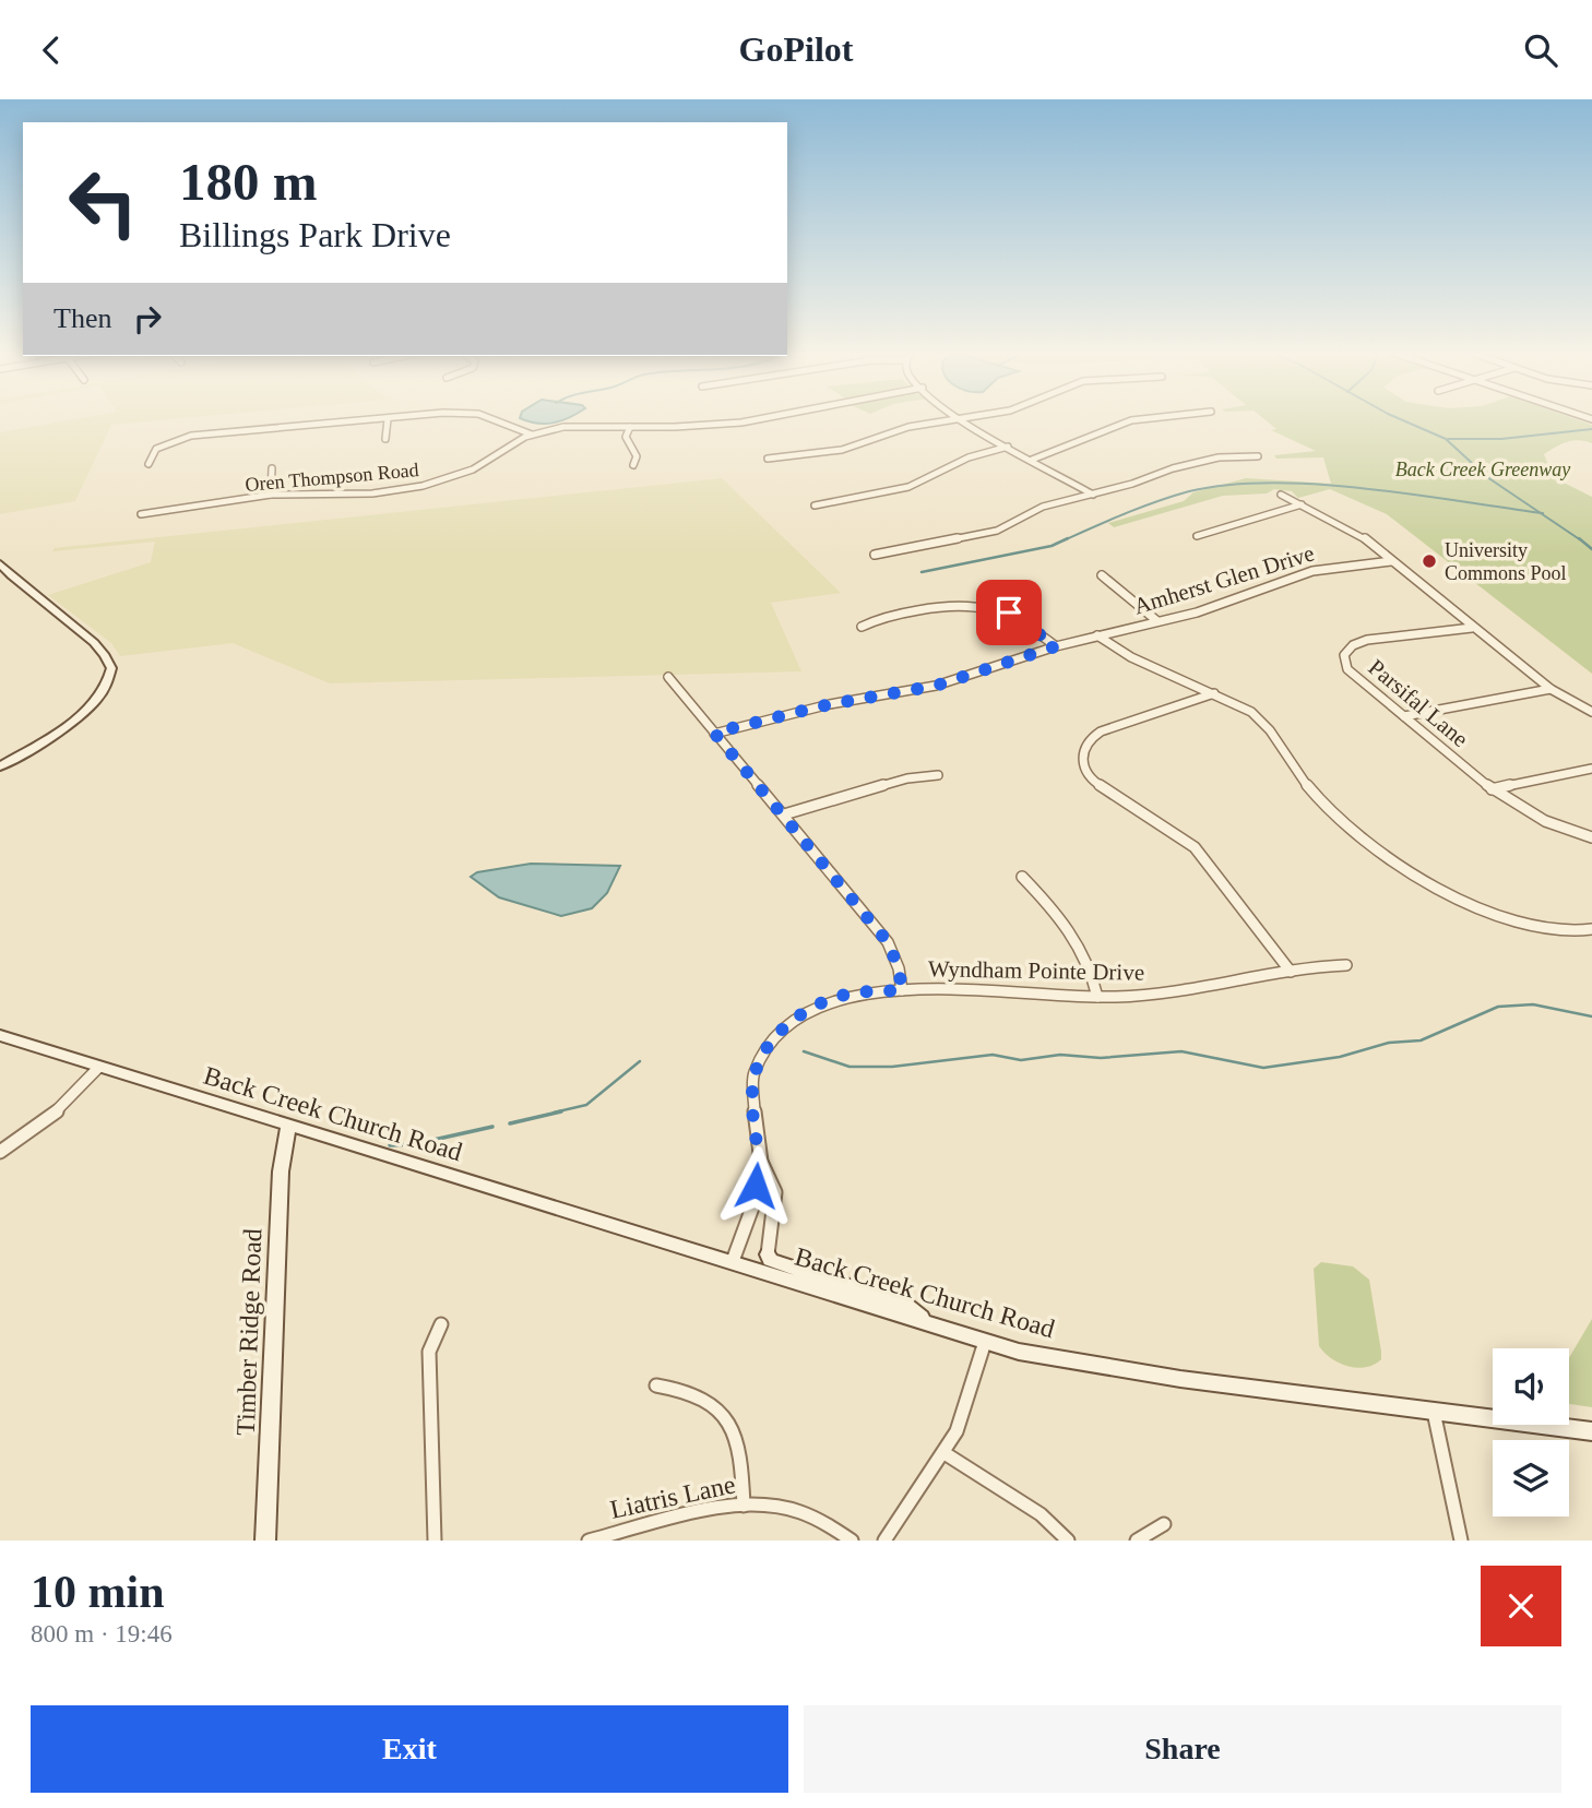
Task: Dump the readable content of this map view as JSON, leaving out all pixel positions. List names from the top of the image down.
{
  "streets": {
    "street": [
      "Oren Thompson Road",
      "Amherst Glen Drive",
      "Parsifal Lane",
      "Wyndham Pointe Drive",
      "Back Creek Church Road",
      "Timber Ridge Road",
      "Liatris Lane"
    ]
  },
  "crossings": [
    ["Wyndham Pointe Drive", "Back Creek Church Road"],
    ["Back Creek Church Road", "Timber Ridge Road"]
  ],
  "parks": ["Back Creek Greenway"],
  "places": ["University Commons Pool"],
  "page": {
    "header": "GoPilot",
    "turn": ["180 m", "Billings Park Drive"],
    "then": "Then",
    "heading": ["10 min", "800 m · 19:46"],
    "buttons": ["Exit", "Share"]
  }
}
